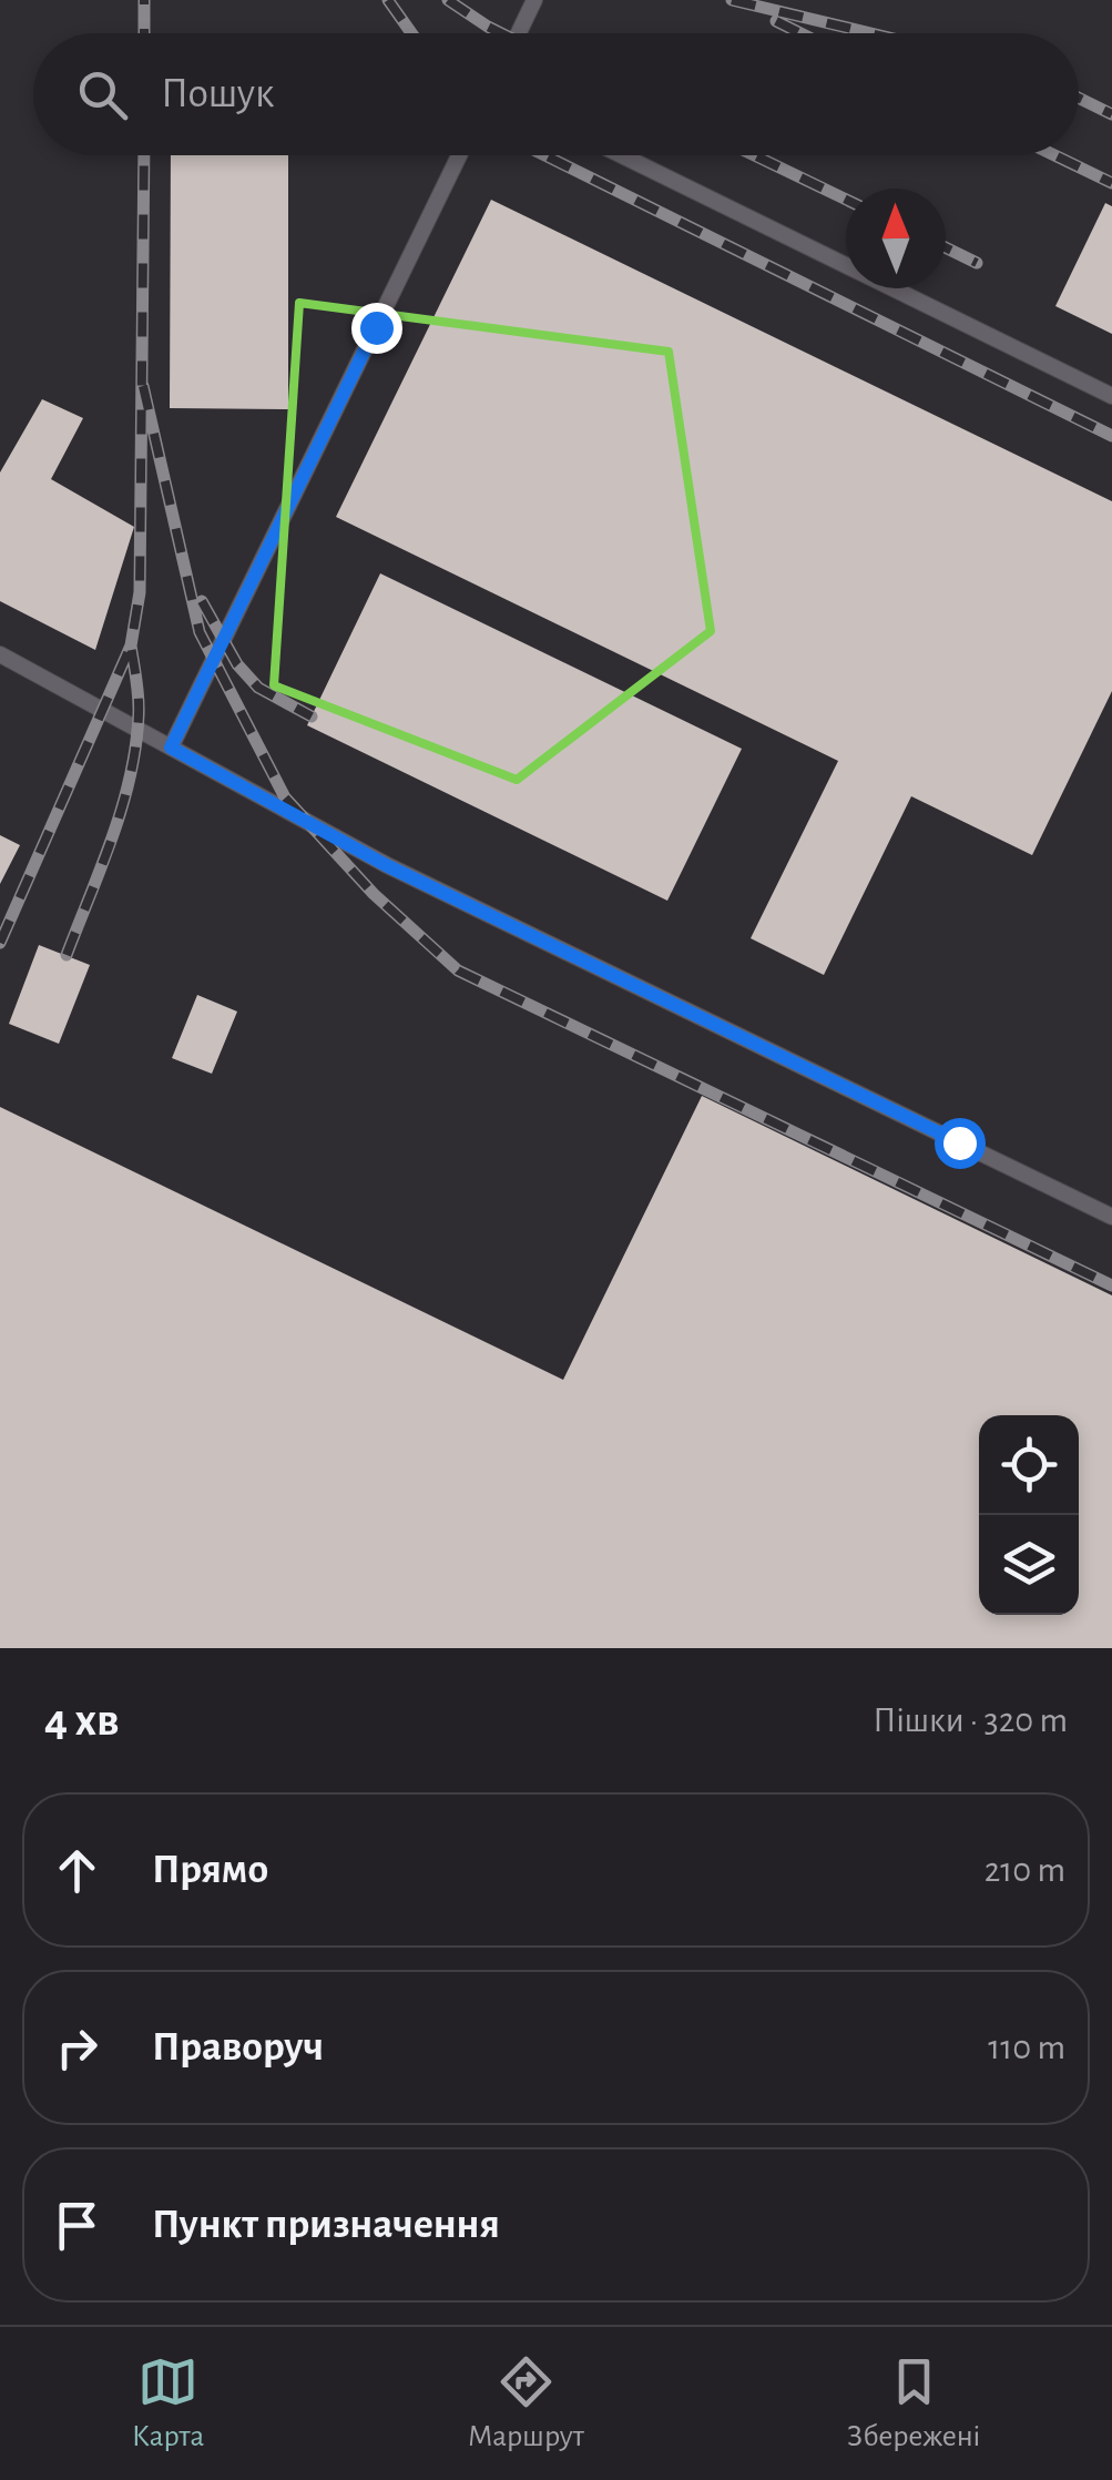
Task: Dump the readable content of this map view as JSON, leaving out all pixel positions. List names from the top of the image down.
{
  "north": "top",
  "page": {
    "search": "Пошук",
    "heading": ["4 хв", "Пішки · 320 m"],
    "list": [
      ["Прямо", "210 m"],
      ["Праворуч", "110 m"],
      "Пункт призначення"
    ],
    "nav": ["Карта", "Маршрут", "Збережені"]
  }
}
